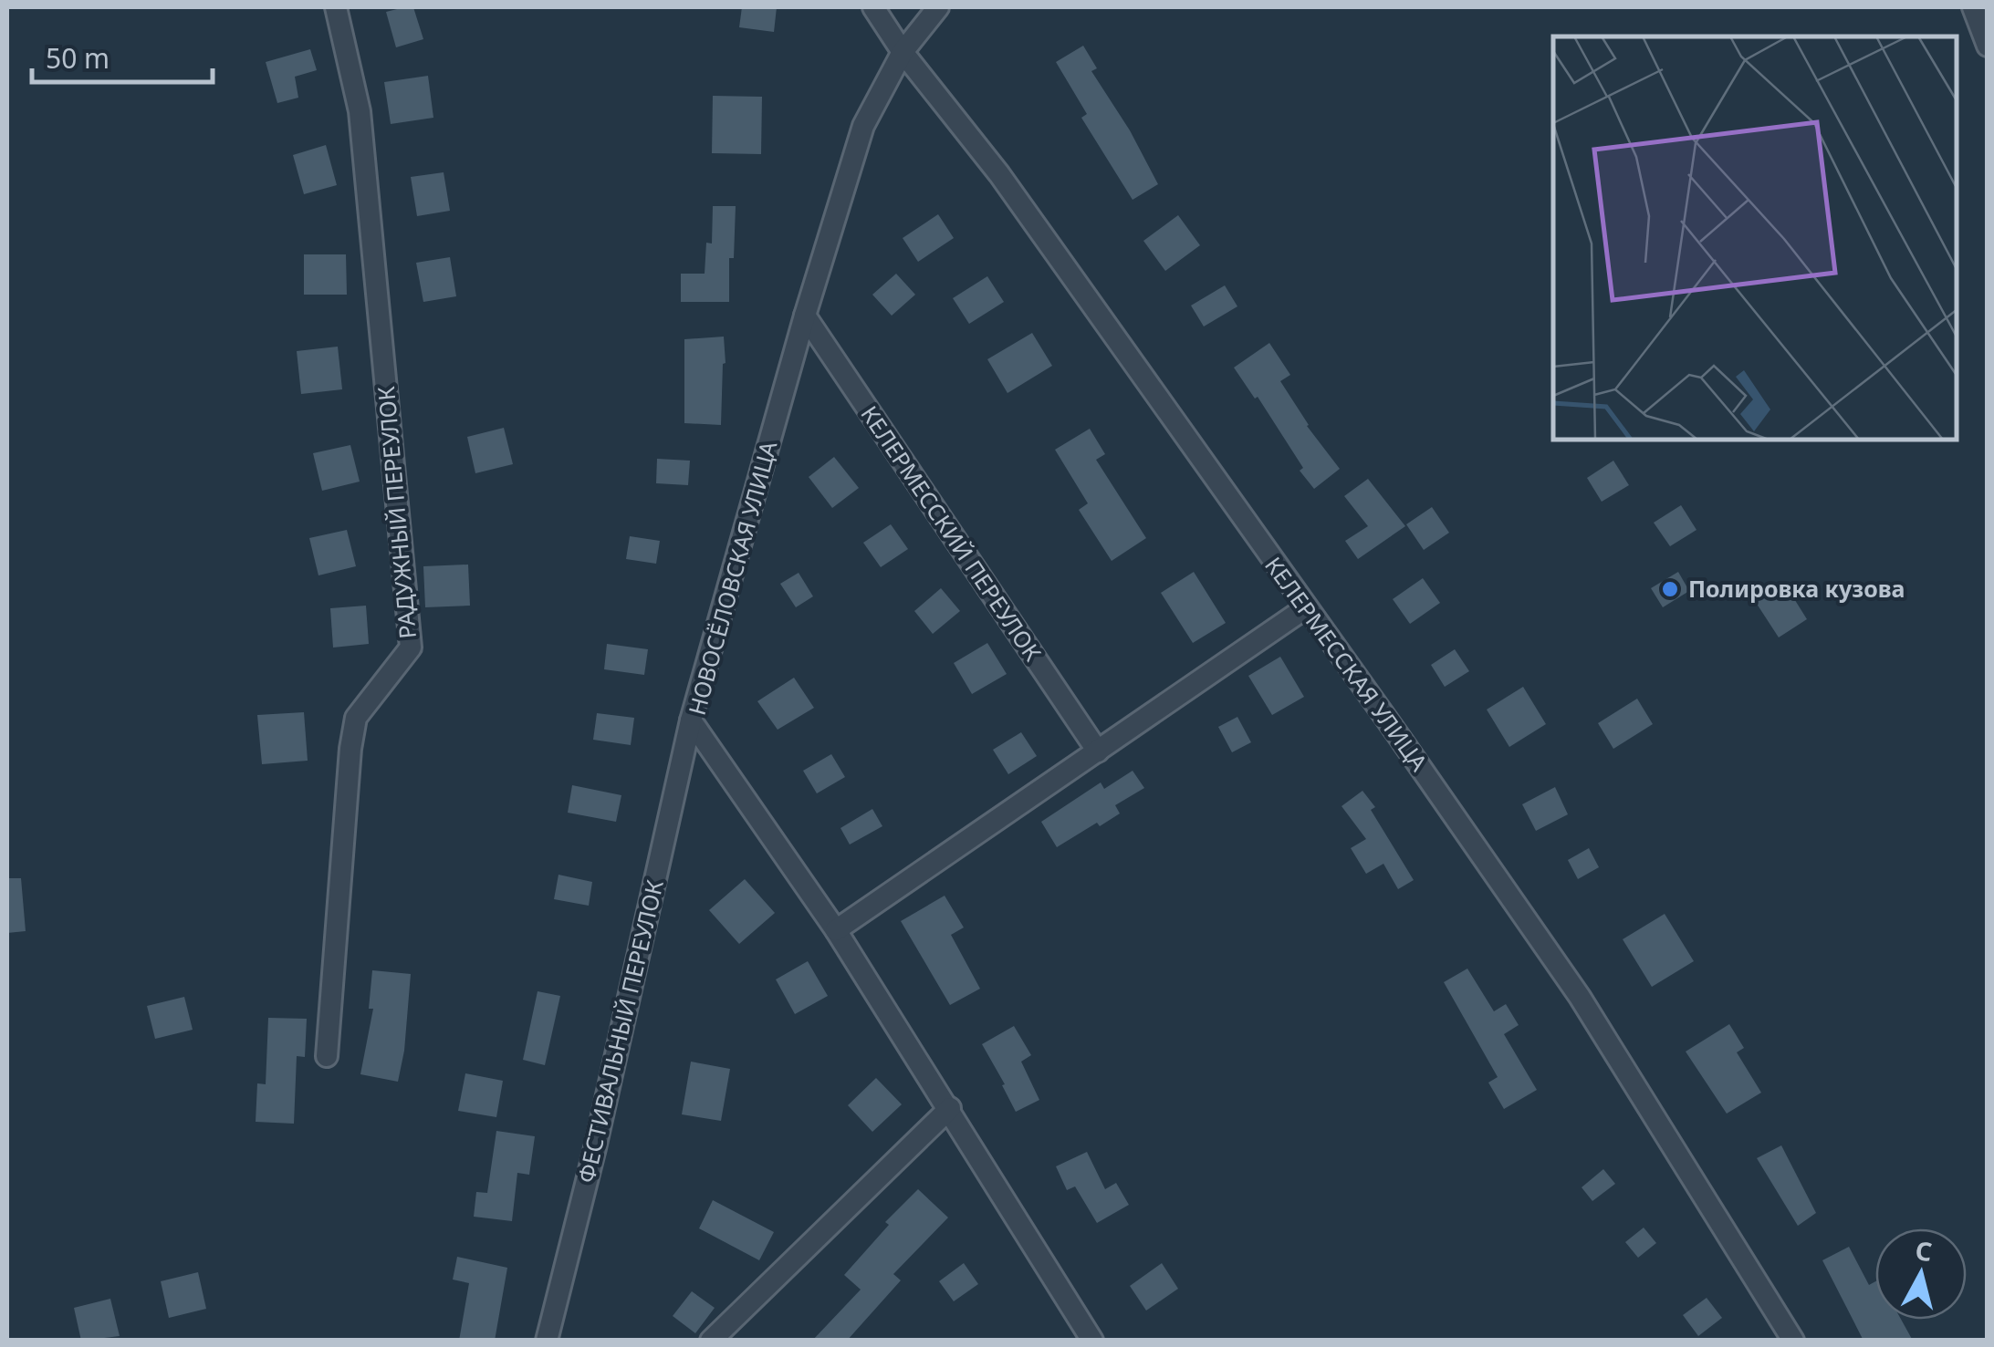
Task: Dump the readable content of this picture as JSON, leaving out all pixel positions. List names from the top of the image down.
{
  "streets": {
    "street": [
      "РАДУЖНЫЙ ПЕРЕУЛОК",
      "КЕЛЕРМЕССКИЙ ПЕРЕУЛОК",
      "НОВОСЁЛОВСКАЯ УЛИЦА",
      "КЕЛЕРМЕССКАЯ УЛИЦА",
      "ФЕСТИВАЛЬНЫЙ ПЕРЕУЛОК"
    ]
  },
  "crossings": [
    ["КЕЛЕРМЕССКИЙ ПЕРЕУЛОК", "НОВОСЁЛОВСКАЯ УЛИЦА"],
    ["НОВОСЁЛОВСКАЯ УЛИЦА", "КЕЛЕРМЕССКАЯ УЛИЦА"],
    ["НОВОСЁЛОВСКАЯ УЛИЦА", "ФЕСТИВАЛЬНЫЙ ПЕРЕУЛОК"]
  ],
  "places": ["Полировка кузова"],
  "scale_bar": "50 m",
  "north": "top"
}
